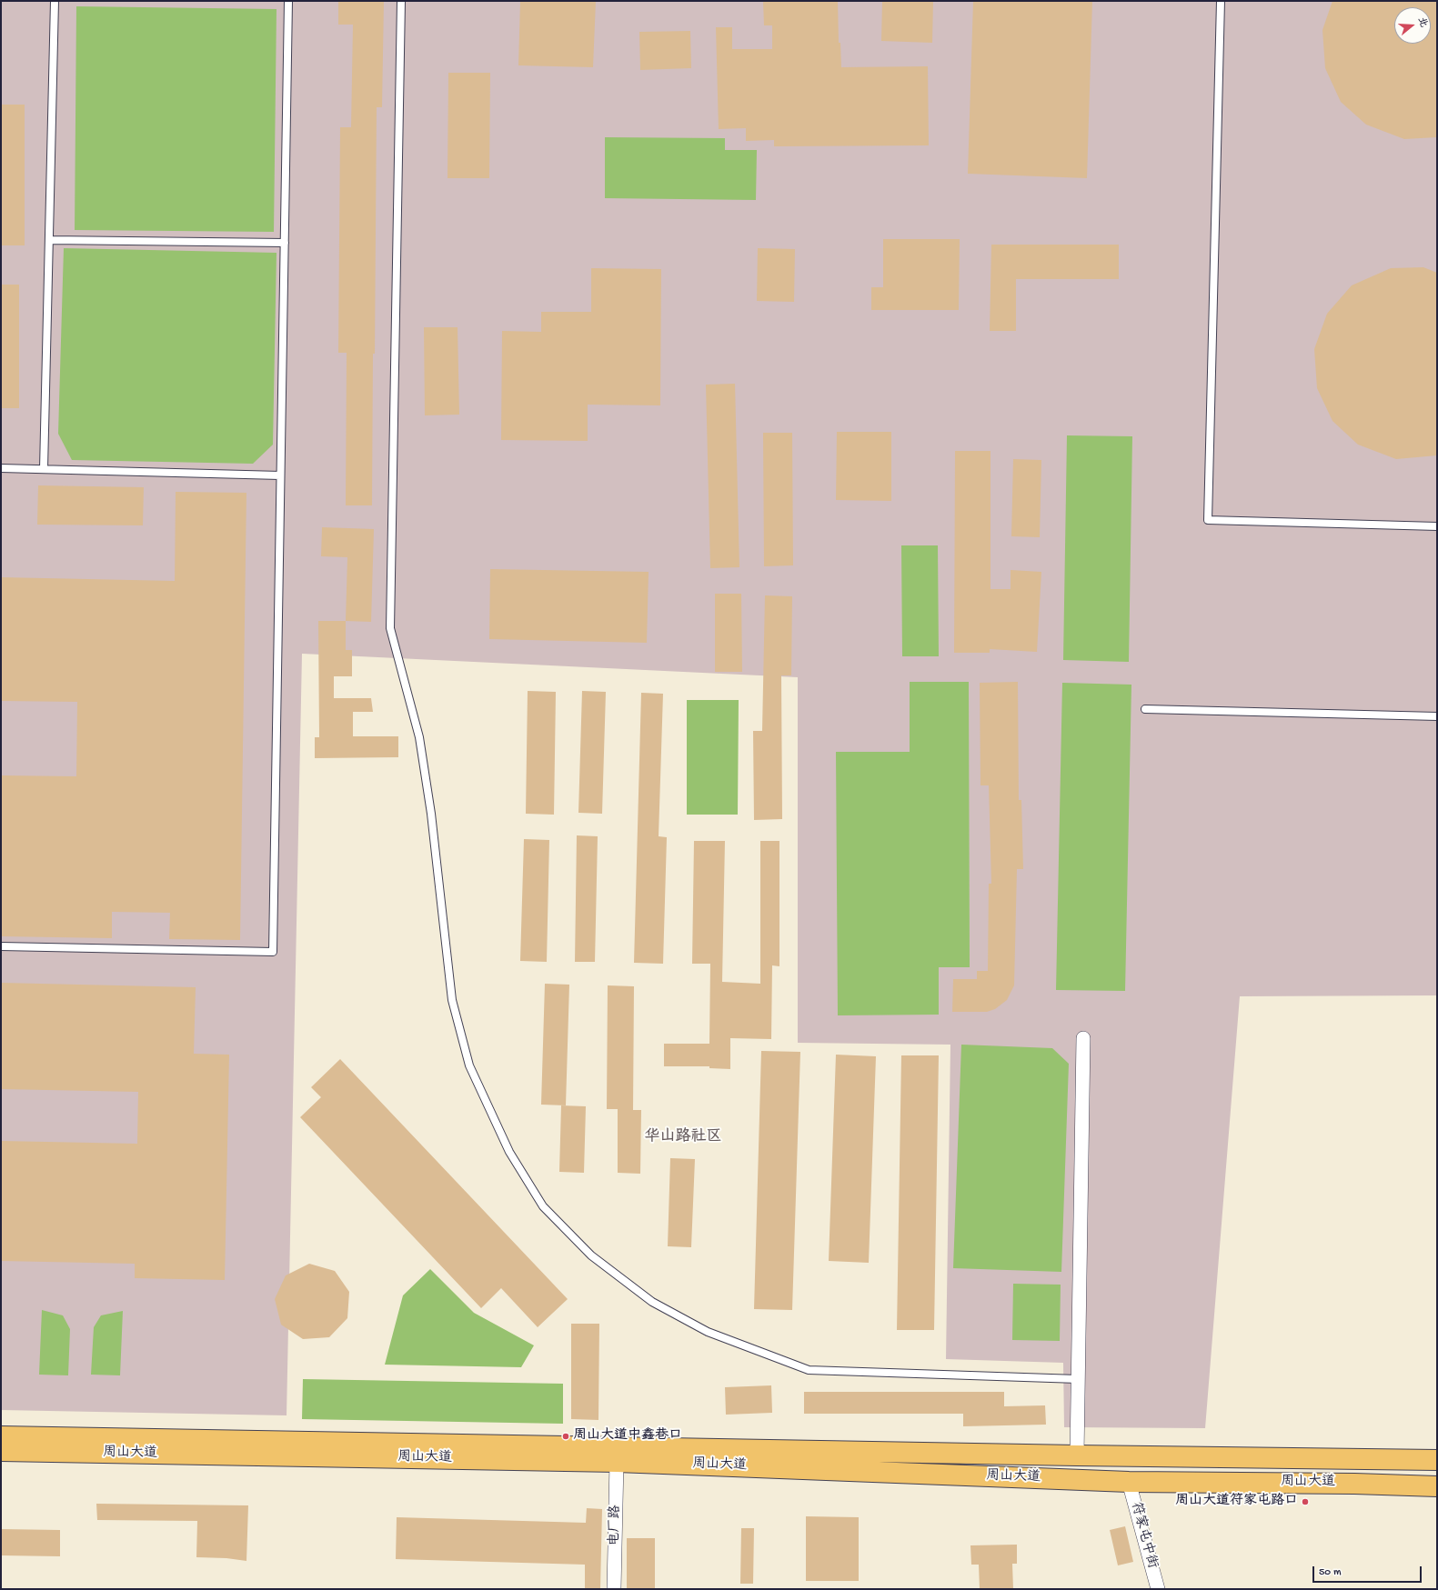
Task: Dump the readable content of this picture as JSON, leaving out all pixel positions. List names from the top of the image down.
{
  "streets": {
    "main road": ["周山大道"],
    "street": ["电厂路", "符家屯中街"]
  },
  "crossings": [
    ["周山大道", "电厂路"],
    ["周山大道", "符家屯中街"]
  ],
  "districts": ["华山路社区"],
  "places": ["周山大道中鑫巷口", "周山大道符家屯路口"],
  "scale_bar": "50 m",
  "north": "right"
}
